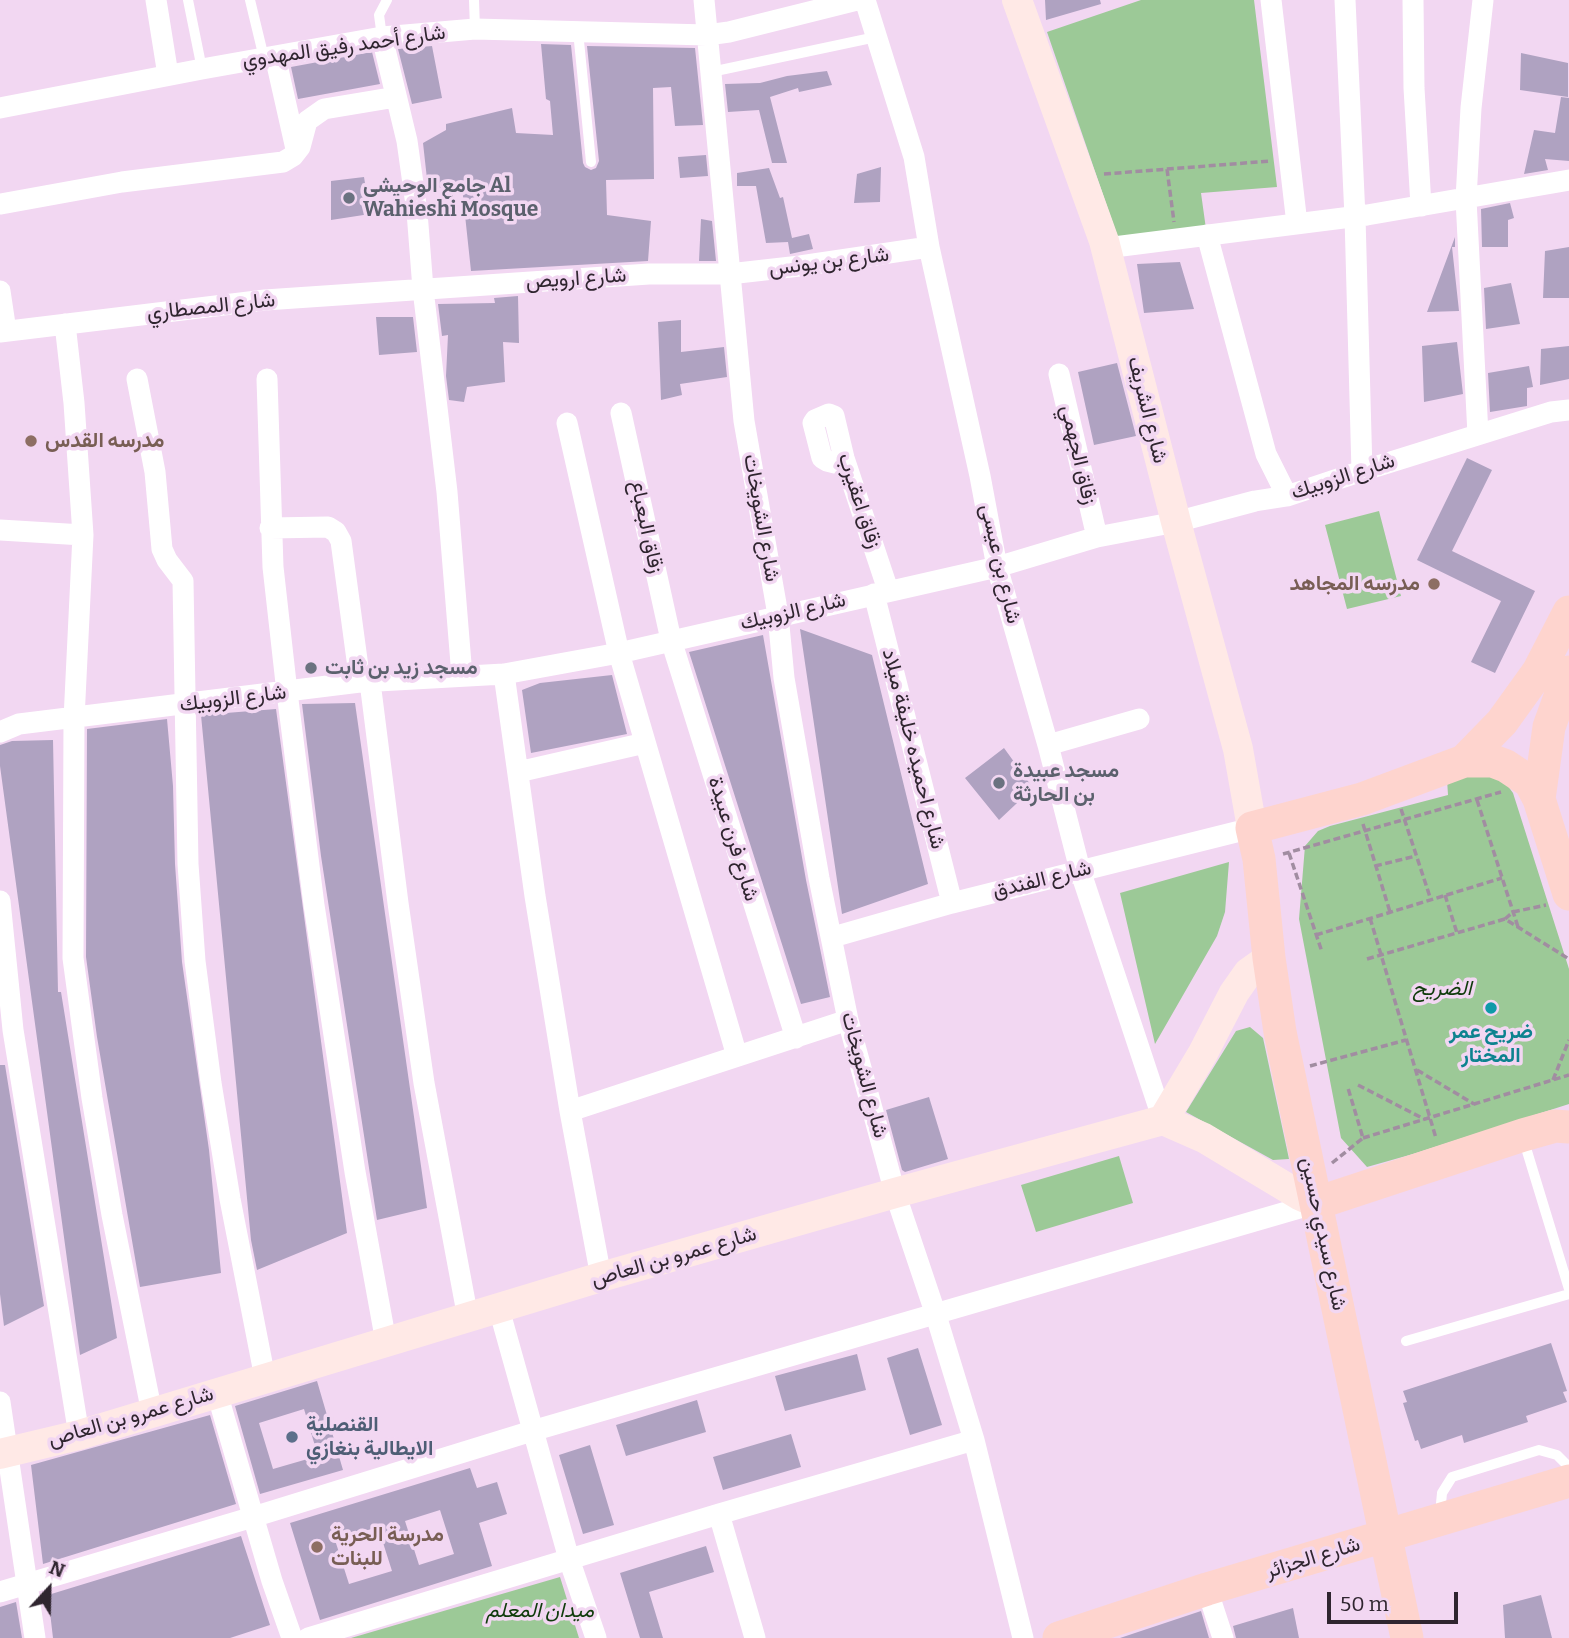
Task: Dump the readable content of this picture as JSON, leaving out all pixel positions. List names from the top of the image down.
{
  "streets": {
    "main road": ["شارع سيدي حسين", "شارع الجزائر"],
    "street": [
      "شارع أحمد رفيق المهدوي",
      "شارع بن يونس",
      "شارع ارويص",
      "شارع المصطاري",
      "شارع الشريف",
      "زقاق الجهمي",
      "شارع الزوبيك",
      "زقاق اعقيرب",
      "شارع الشويخات",
      "زقاق البعباع",
      "شارع بن عيسى",
      "شارع احميده خليفة ميلاد",
      "شارع فرن عبيدة",
      "شارع الفندق",
      "شارع عمرو بن العاص"
    ]
  },
  "crossings": [
    ["شارع أحمد رفيق المهدوي", "شارع الشويخات"],
    ["شارع بن يونس", "شارع ارويص"],
    ["شارع بن يونس", "شارع الشويخات"],
    ["شارع بن يونس", "شارع بن عيسى"],
    ["شارع ارويص", "شارع المصطاري"],
    ["شارع ارويص", "شارع الشويخات"],
    ["شارع الشريف", "شارع الزوبيك"],
    ["شارع الشريف", "شارع الفندق"],
    ["شارع الشريف", "شارع سيدي حسين"],
    ["زقاق الجهمي", "شارع الزوبيك"],
    ["شارع الزوبيك", "زقاق اعقيرب"],
    ["شارع الزوبيك", "شارع الشويخات"],
    ["شارع الزوبيك", "زقاق البعباع"],
    ["شارع الزوبيك", "شارع بن عيسى"],
    ["شارع الزوبيك", "شارع احميده خليفة ميلاد"],
    ["شارع الزوبيك", "شارع فرن عبيدة"],
    ["زقاق اعقيرب", "شارع احميده خليفة ميلاد"],
    ["شارع الشويخات", "شارع الفندق"],
    ["شارع الشويخات", "شارع عمرو بن العاص"],
    ["زقاق البعباع", "شارع فرن عبيدة"],
    ["شارع بن عيسى", "شارع الفندق"],
    ["شارع بن عيسى", "شارع عمرو بن العاص"],
    ["شارع احميده خليفة ميلاد", "شارع الفندق"],
    ["شارع الفندق", "شارع سيدي حسين"],
    ["شارع سيدي حسين", "شارع الجزائر"]
  ],
  "parks": ["الضريح", "ميدان المعلم"],
  "places": [
    "جامع الوحيشي Al Wahieshi Mosque",
    "مدرسه القدس",
    "مدرسه المجاهد",
    "مسجد زيد بن ثابت",
    "مسجد عبيدة بن الحارثة",
    "ضريح عمر المختار",
    "القنصلية الايطالية بنغازي",
    "مدرسة الحرية للبنات"
  ],
  "scale_bar": "50 m",
  "north": "top"
}
